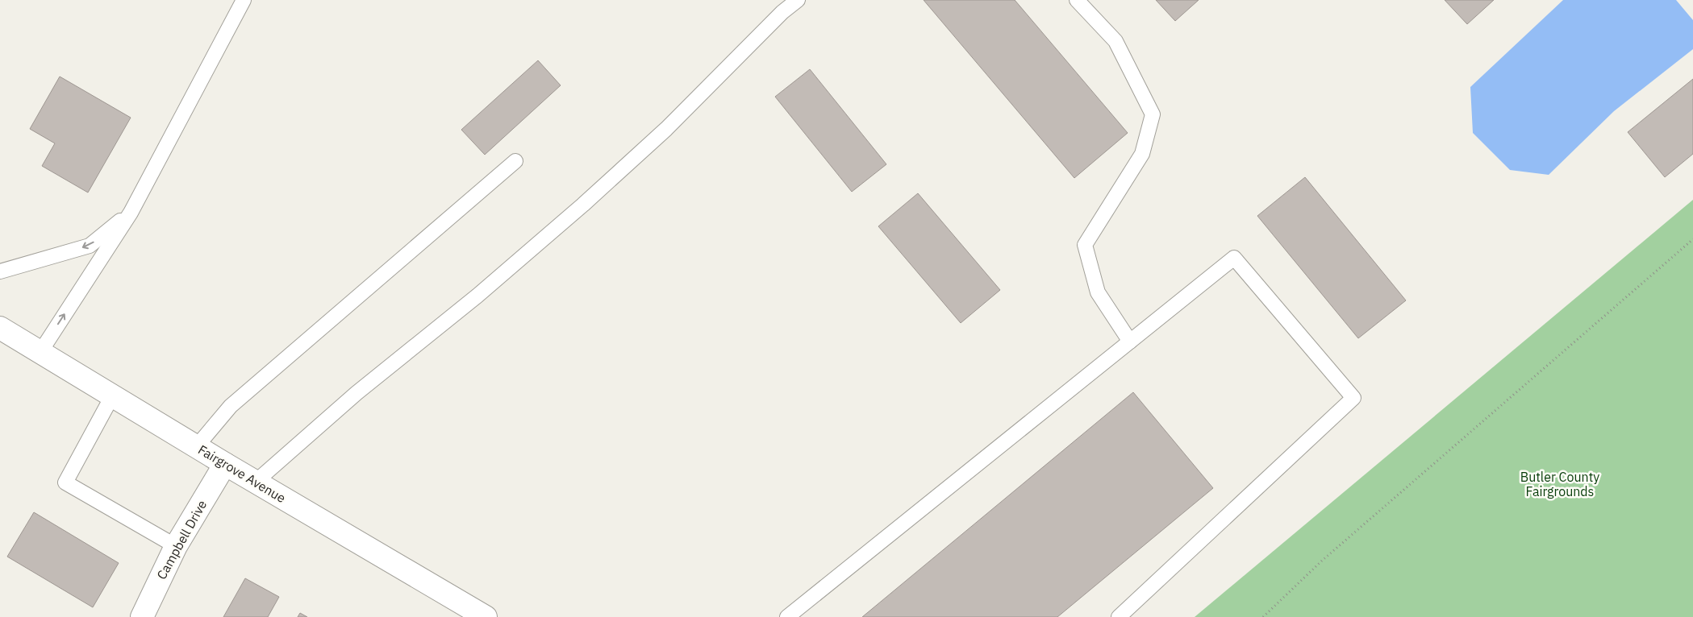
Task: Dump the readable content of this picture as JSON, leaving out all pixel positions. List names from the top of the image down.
{
  "streets": {
    "main road": ["Fairgrove Avenue", "Campbell Drive"]
  },
  "crossings": [
    ["Fairgrove Avenue", "Campbell Drive"]
  ],
  "parks": ["Butler County Fairgrounds"]
}
